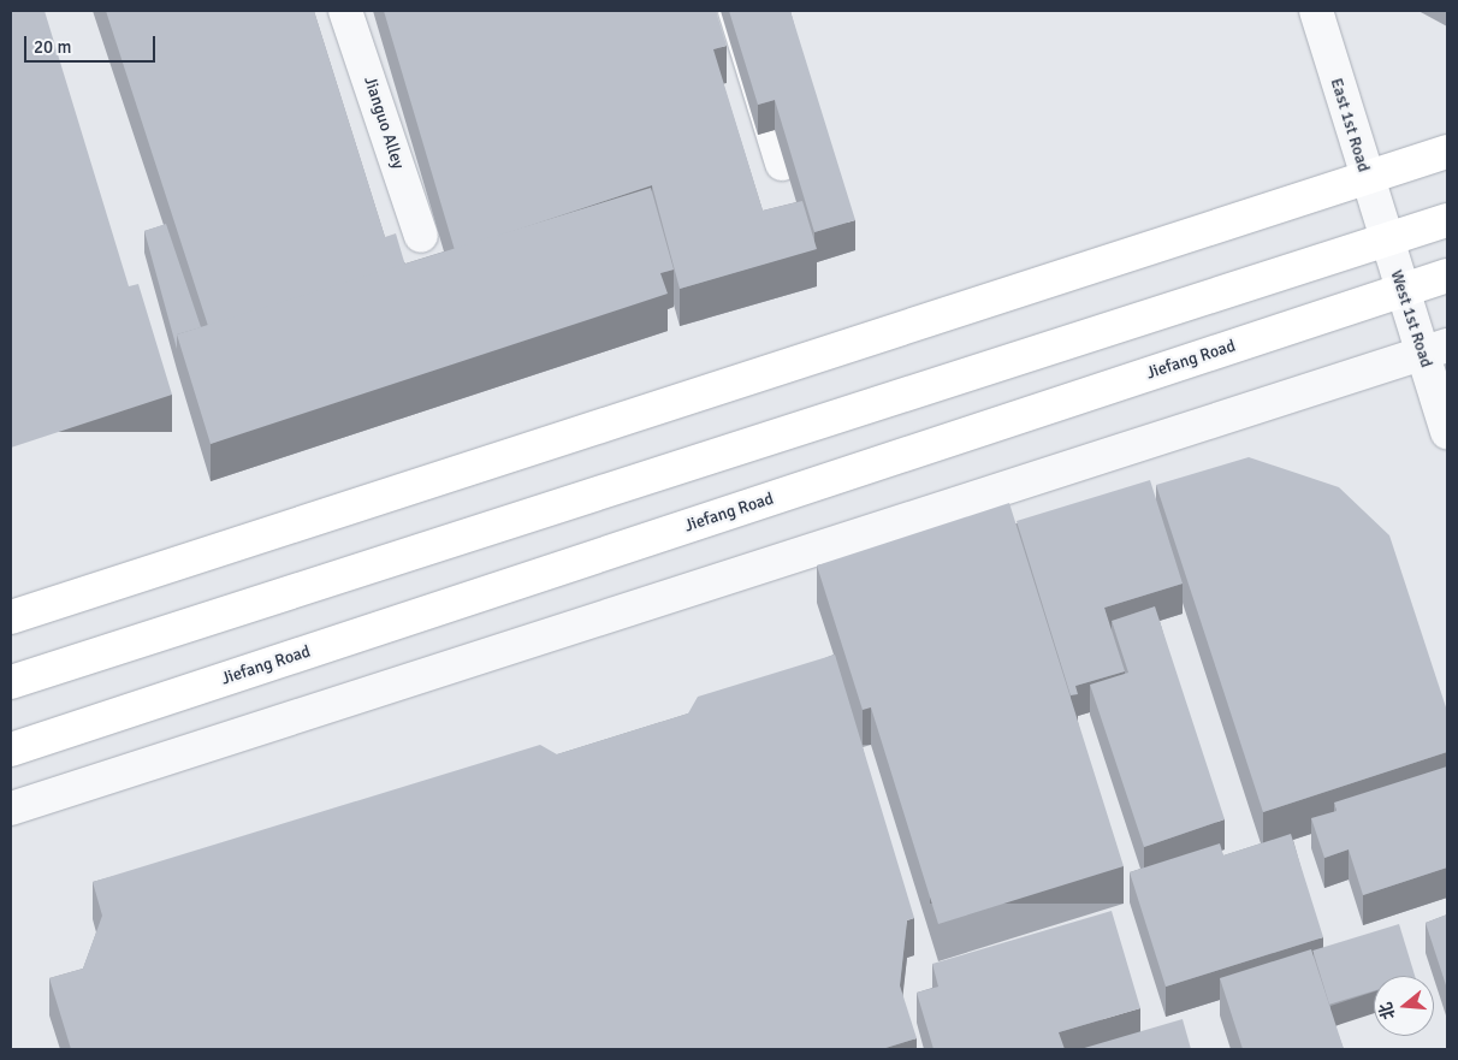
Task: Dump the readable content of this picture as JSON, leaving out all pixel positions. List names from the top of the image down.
{
  "streets": {
    "main road": ["Jiefang Road"],
    "street": ["Jianguo Alley", "East 1st Road", "West 1st Road"]
  },
  "crossings": [
    ["East 1st Road", "West 1st Road"],
    ["West 1st Road", "Jiefang Road"]
  ],
  "scale_bar": "20 m",
  "north": "left"
}
